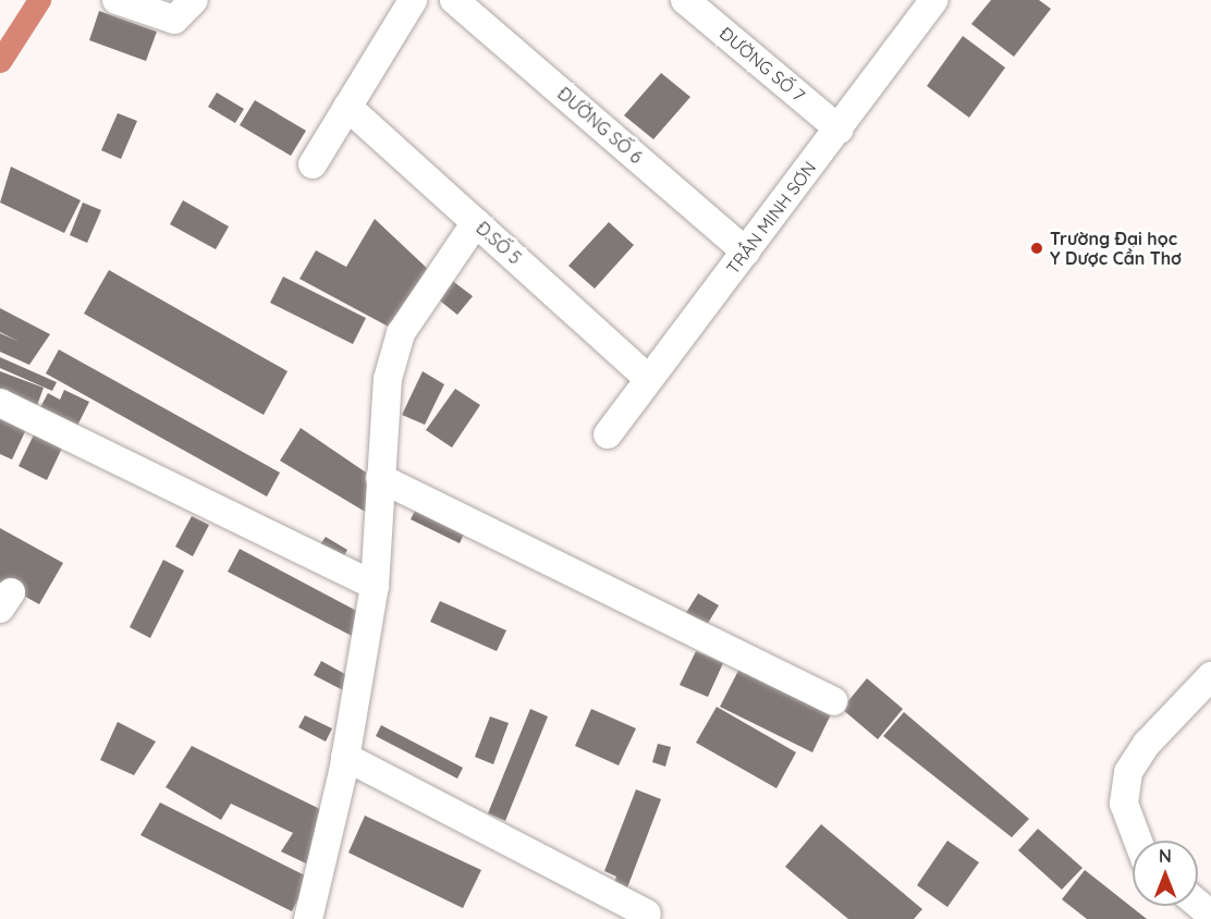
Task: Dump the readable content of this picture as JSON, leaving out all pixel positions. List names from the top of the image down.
{
  "streets": {
    "street": [
      "ĐƯỜNG SỐ 7",
      "ĐƯỜNG SỐ 6",
      "TRẦN MINH SƠN",
      "Đ.SỐ 5"
    ]
  },
  "crossings": [
    ["ĐƯỜNG SỐ 7", "TRẦN MINH SƠN"],
    ["ĐƯỜNG SỐ 6", "TRẦN MINH SƠN"],
    ["TRẦN MINH SƠN", "Đ.SỐ 5"]
  ],
  "places": ["Trường Đại học Y Dược Cần Thơ"],
  "north": "top"
}
